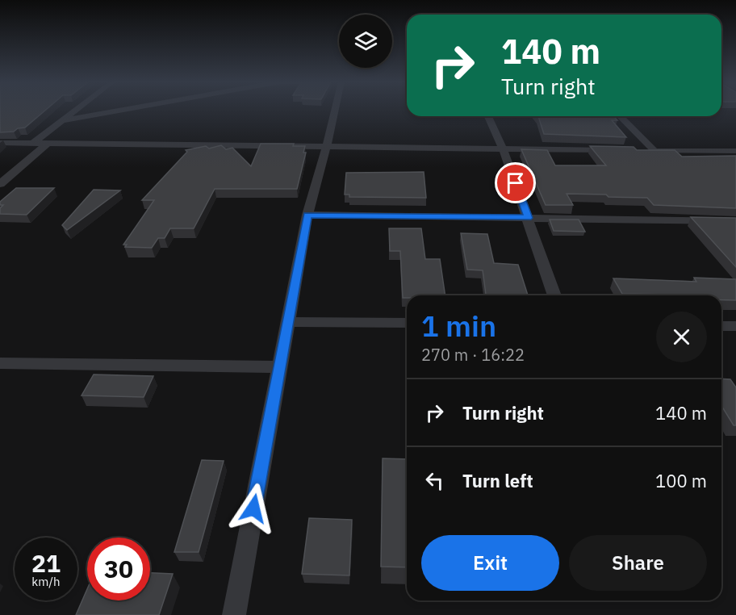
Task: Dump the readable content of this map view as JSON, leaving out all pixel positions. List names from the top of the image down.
{
  "page": {
    "turn": ["140 m", "Turn right"],
    "heading": ["1 min", "270 m · 16:22"],
    "list": [
      {
        "name": "Turn right",
        "value": "140 m"
      },
      {
        "name": "Turn left",
        "value": "100 m"
      }
    ],
    "buttons": ["Exit", "Share"],
    "speed": "21 km/h",
    "limit": "30"
  }
}
